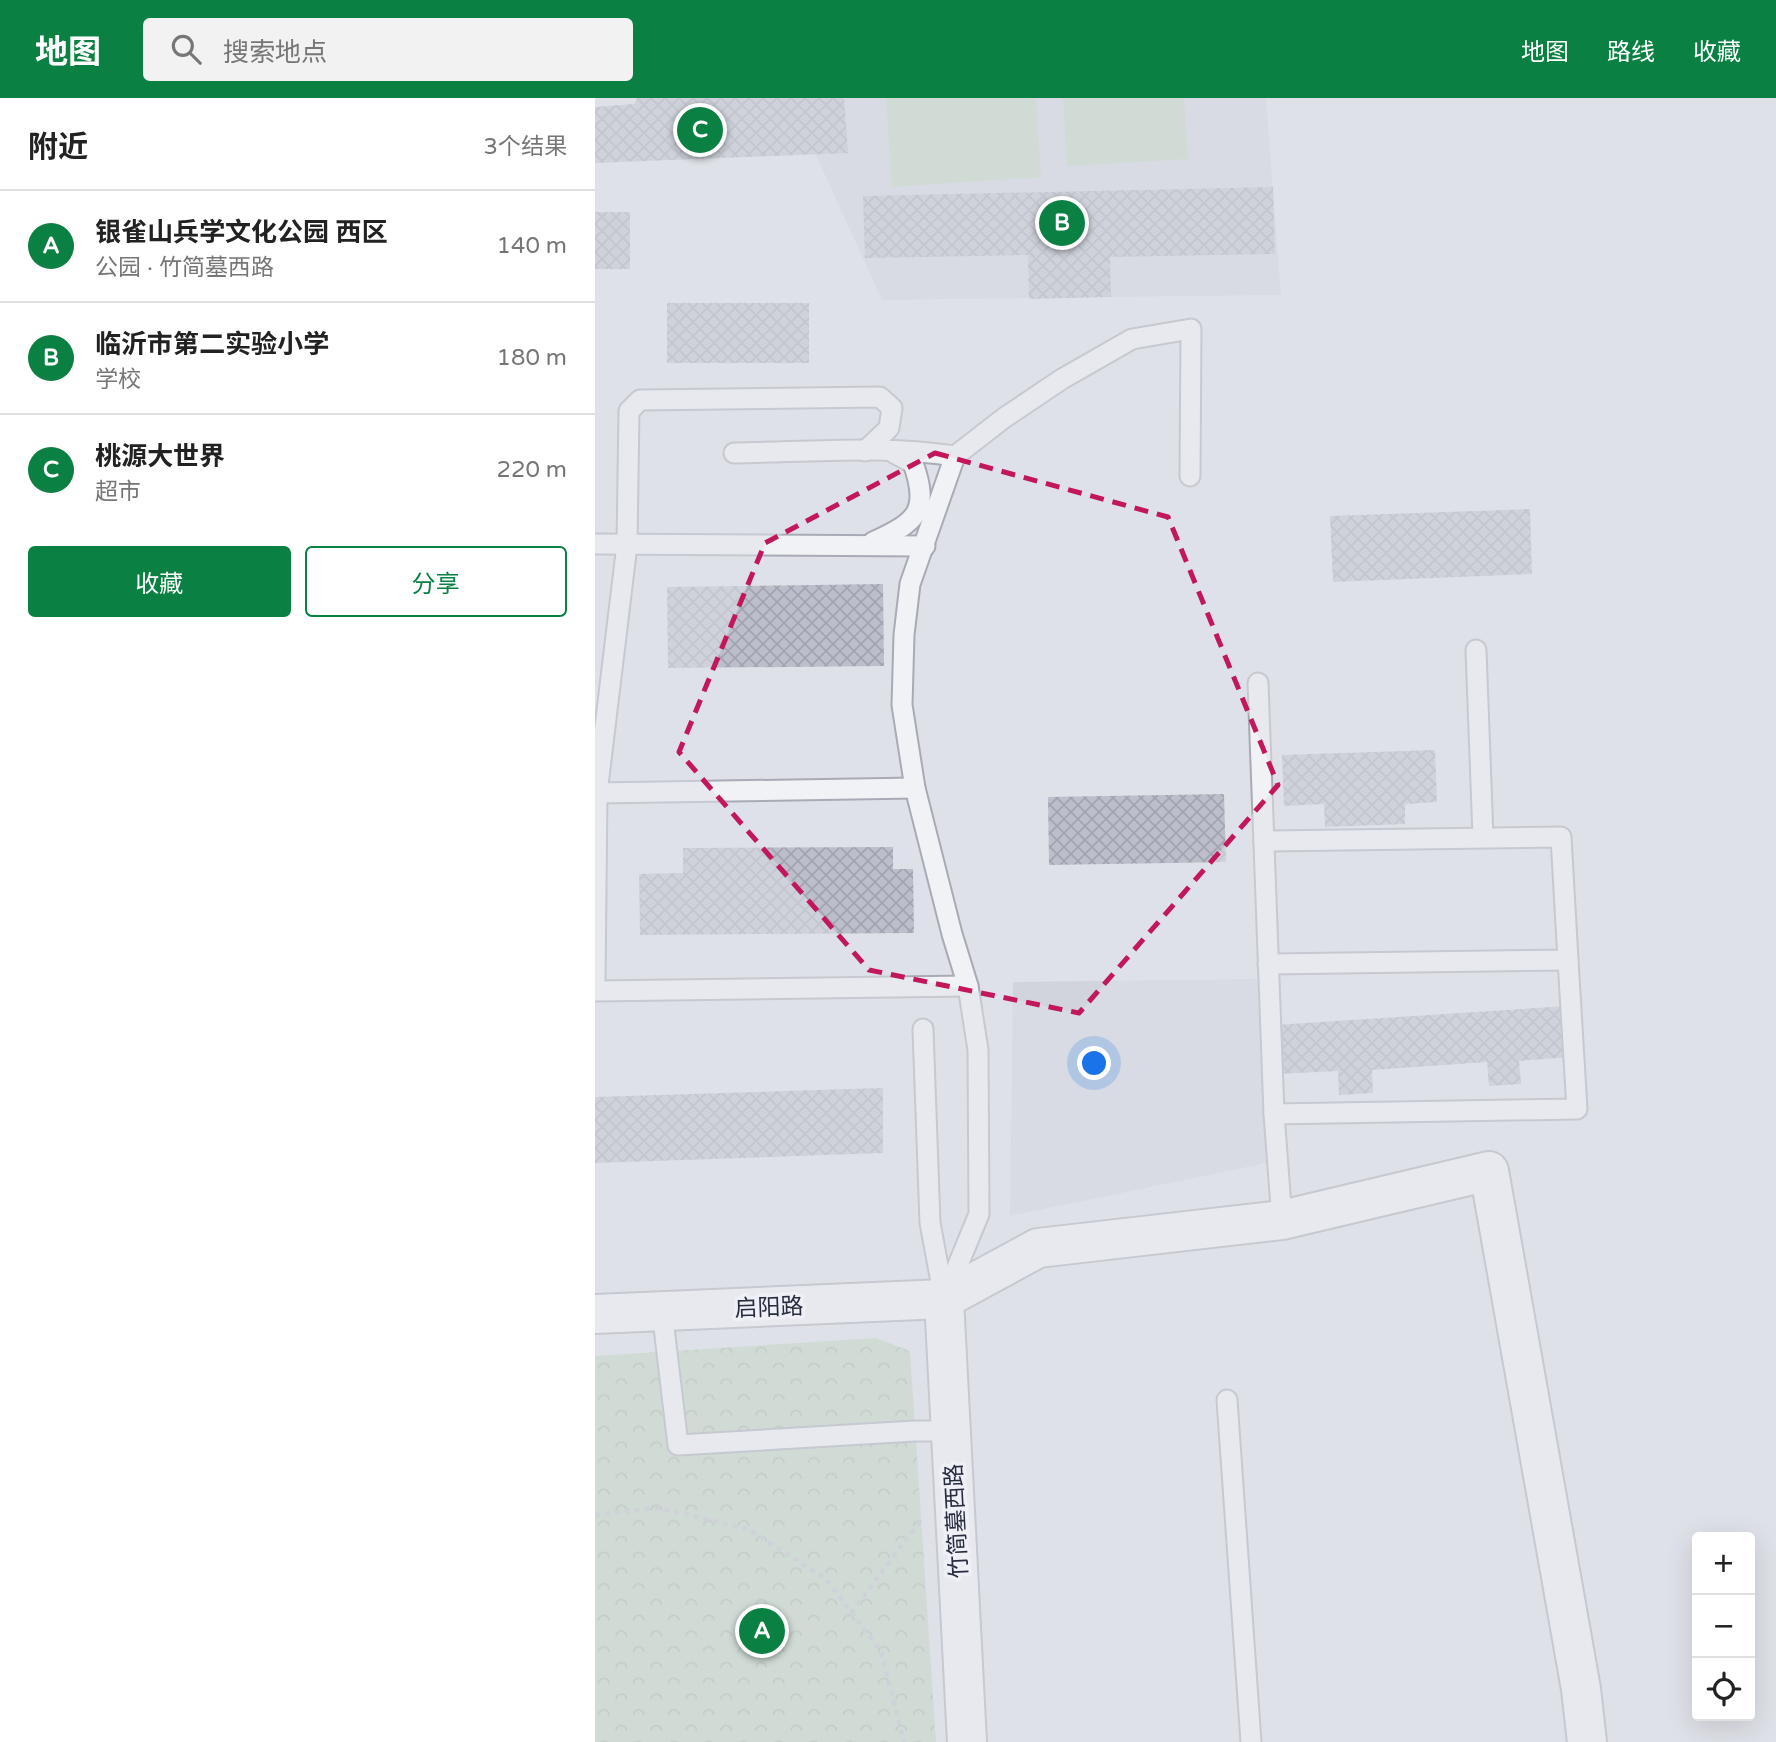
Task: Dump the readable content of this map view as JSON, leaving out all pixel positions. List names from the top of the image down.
{
  "streets": {
    "street": ["启阳路", "竹简墓西路"]
  },
  "crossings": [
    ["启阳路", "竹简墓西路"]
  ],
  "page": {
    "header": "地图",
    "search": "搜索地点",
    "nav": ["地图", "路线", "收藏"],
    "heading": ["附近", "3个结果"],
    "pins": ["C", "B", "A"],
    "list": [
      {
        "mark": "A",
        "name": "银雀山兵学文化公园 西区",
        "note": "公园 · 竹简墓西路",
        "value": "140 m"
      },
      {
        "mark": "B",
        "name": "临沂市第二实验小学",
        "note": "学校",
        "value": "180 m"
      },
      {
        "mark": "C",
        "name": "桃源大世界",
        "note": "超市",
        "value": "220 m"
      }
    ],
    "buttons": ["收藏", "分享"],
    "map_buttons": ["+", "−"]
  }
}
